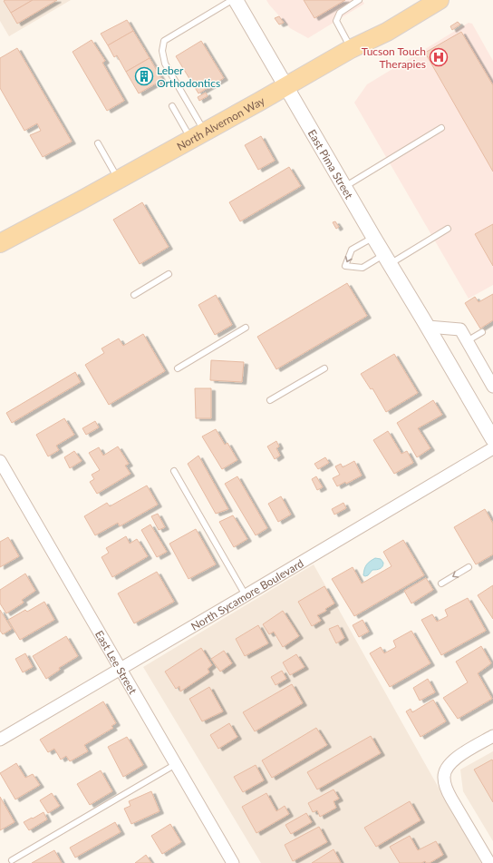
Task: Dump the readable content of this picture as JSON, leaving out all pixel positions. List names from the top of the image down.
{
  "streets": {
    "main road": ["North Alvernon Way"],
    "street": ["East Pima Street", "North Sycamore Boulevard", "East Lee Street"]
  },
  "crossings": [
    ["North Alvernon Way", "East Pima Street"],
    ["North Sycamore Boulevard", "East Lee Street"]
  ],
  "places": {
    "hospital": ["Tucson Touch Therapies"],
    "building": ["Leber Orthodontics"]
  }
}
